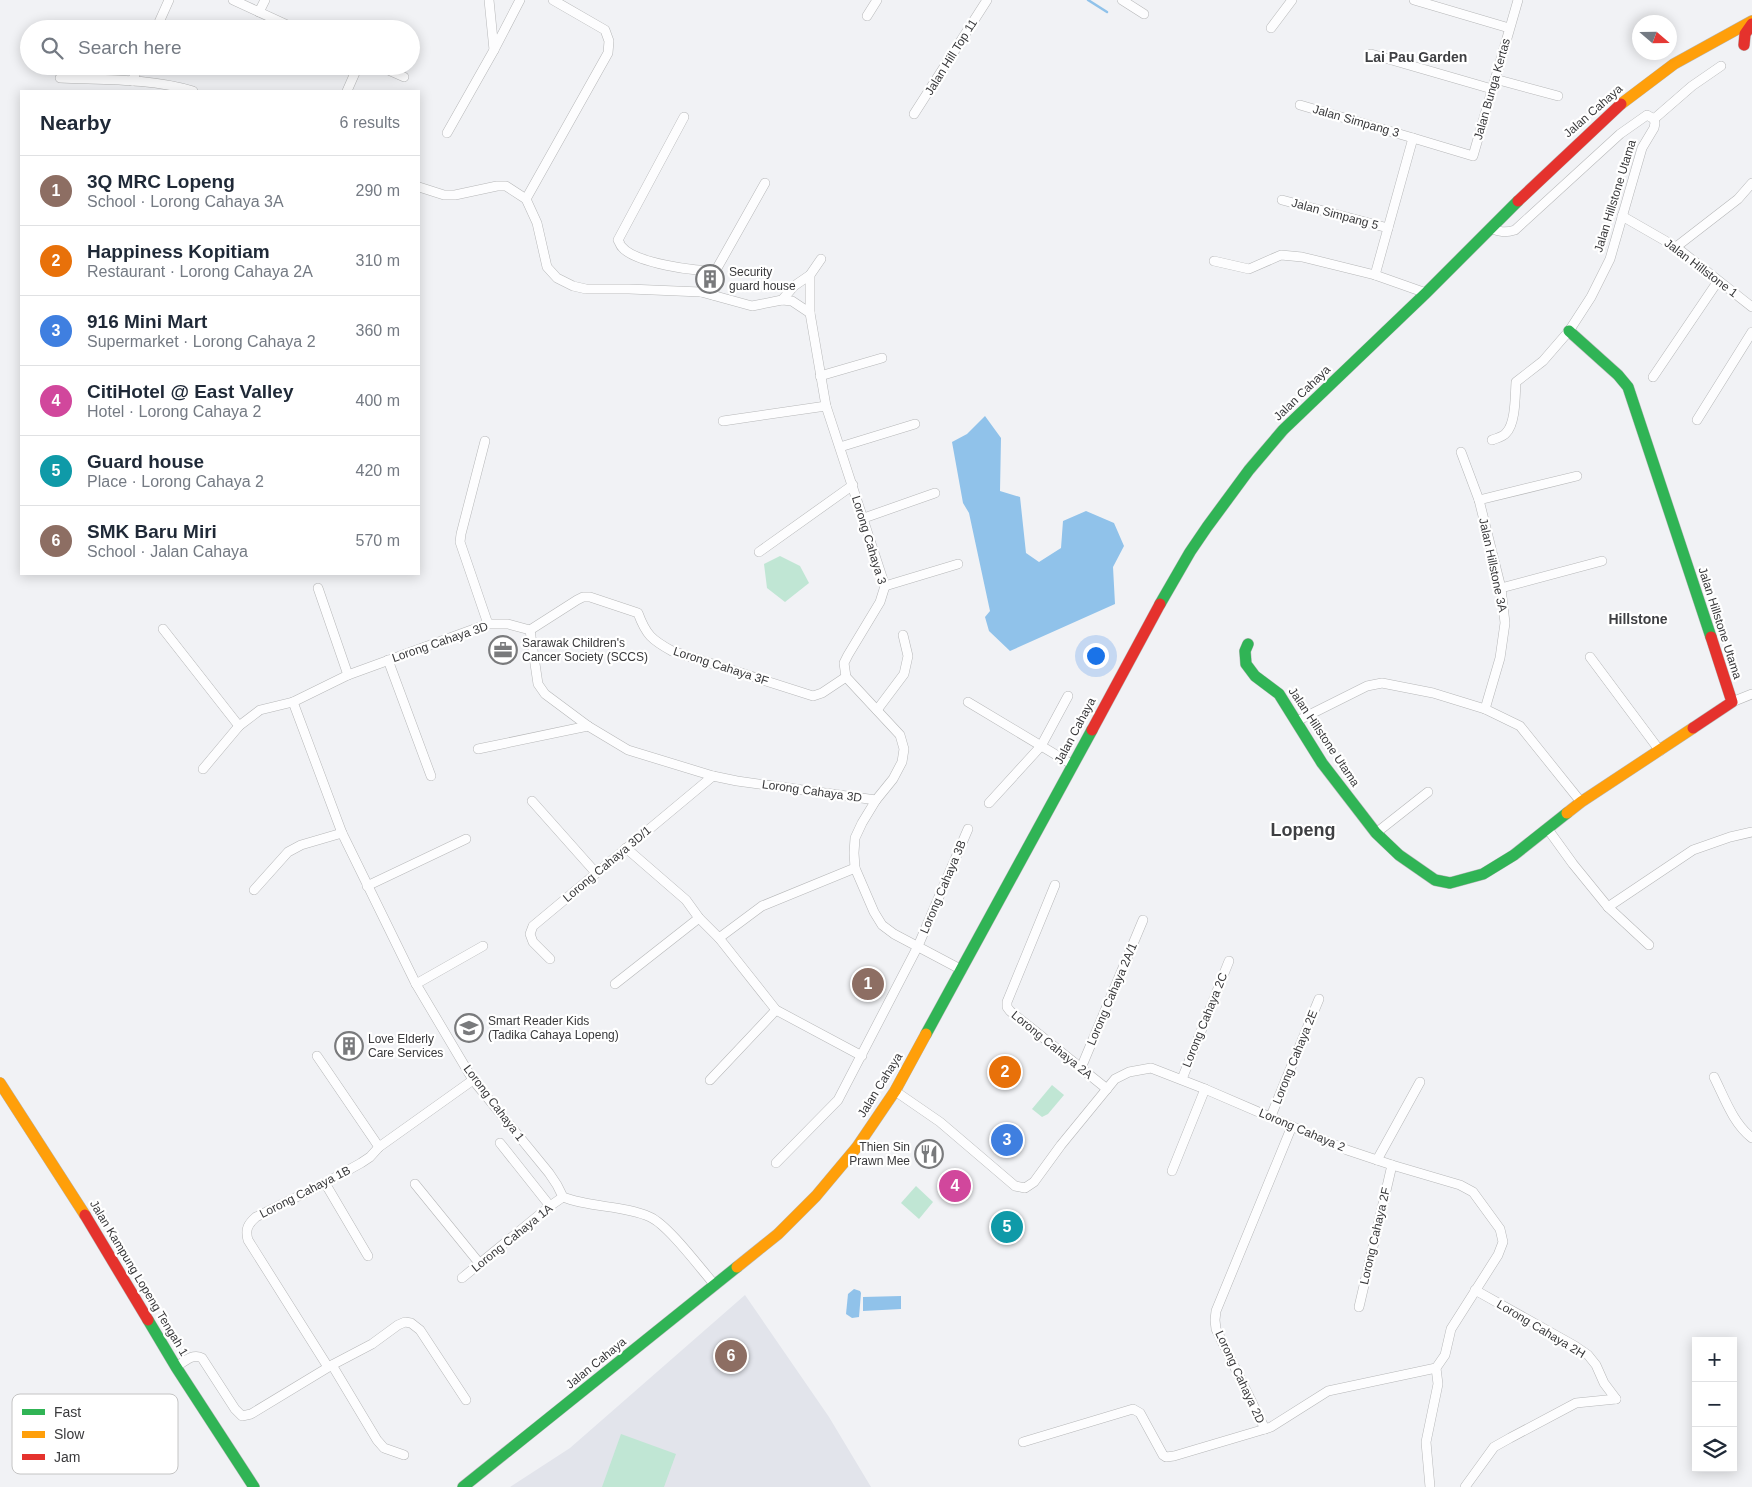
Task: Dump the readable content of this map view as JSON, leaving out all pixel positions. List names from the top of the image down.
{
  "streets": {
    "street": [
      "Jalan Hill Top 11",
      "Jalan Bunga Kertas",
      "Jalan Cahaya",
      "Jalan Simpang 3",
      "Jalan Hillstone Utama",
      "Jalan Simpang 5",
      "Jalan Hillstone 1",
      "Lorong Cahaya 3",
      "Jalan Hillstone 3A",
      "Lorong Cahaya 3D",
      "Lorong Cahaya 3F",
      "Lorong Cahaya 3D/1",
      "Lorong Cahaya 3B",
      "Lorong Cahaya 2A/1",
      "Lorong Cahaya 2C",
      "Lorong Cahaya 2A",
      "Lorong Cahaya 2E",
      "Lorong Cahaya 1",
      "Lorong Cahaya 2",
      "Lorong Cahaya 1B",
      "Lorong Cahaya 2F",
      "Lorong Cahaya 1A",
      "Jalan Kampung Lopeng Tengah 1",
      "Lorong Cahaya 2H",
      "Lorong Cahaya 2D"
    ]
  },
  "crossings": [
    ["Jalan Bunga Kertas", "Jalan Simpang 3"],
    ["Jalan Cahaya", "Lorong Cahaya 2"],
    ["Jalan Hillstone Utama", "Jalan Hillstone 1"],
    ["Lorong Cahaya 3", "Lorong Cahaya 3F"],
    ["Lorong Cahaya 3D", "Lorong Cahaya 3F"],
    ["Lorong Cahaya 3D", "Lorong Cahaya 3D/1"],
    ["Lorong Cahaya 3D", "Lorong Cahaya 1"],
    ["Lorong Cahaya 2A/1", "Lorong Cahaya 2A"],
    ["Lorong Cahaya 2C", "Lorong Cahaya 2"],
    ["Lorong Cahaya 2A", "Lorong Cahaya 2"],
    ["Lorong Cahaya 2E", "Lorong Cahaya 2"],
    ["Lorong Cahaya 1", "Lorong Cahaya 1B"],
    ["Lorong Cahaya 1", "Lorong Cahaya 1A"],
    ["Lorong Cahaya 2", "Lorong Cahaya 2F"],
    ["Lorong Cahaya 2", "Lorong Cahaya 2H"],
    ["Lorong Cahaya 2", "Lorong Cahaya 2D"]
  ],
  "districts": ["Lai Pau Garden", "Hillstone", "Lopeng"],
  "places": {
    "building": ["Security guard house", "Love Elderly Care Services"],
    "office": ["Sarawak Children's Cancer Society (SCCS)"],
    "school or university": ["Smart Reader Kids (Tadika Cahaya Lopeng)"],
    "restaurant": ["Thien Sin Prawn Mee"]
  },
  "legend": ["Fast", "Slow", "Jam"],
  "north": "right",
  "page": {
    "search": "Search here",
    "heading": ["Nearby", "6 results"],
    "list": [
      {
        "mark": "1",
        "name": "3Q MRC Lopeng",
        "note": "School · Lorong Cahaya 3A",
        "value": "290 m"
      },
      {
        "mark": "2",
        "name": "Happiness Kopitiam",
        "note": "Restaurant · Lorong Cahaya 2A",
        "value": "310 m"
      },
      {
        "mark": "3",
        "name": "916 Mini Mart",
        "note": "Supermarket · Lorong Cahaya 2",
        "value": "360 m"
      },
      {
        "mark": "4",
        "name": "CitiHotel @ East Valley",
        "note": "Hotel · Lorong Cahaya 2",
        "value": "400 m"
      },
      {
        "mark": "5",
        "name": "Guard house",
        "note": "Place · Lorong Cahaya 2",
        "value": "420 m"
      },
      {
        "mark": "6",
        "name": "SMK Baru Miri",
        "note": "School · Jalan Cahaya",
        "value": "570 m"
      }
    ],
    "pins": [
      "1",
      "2",
      "3",
      "4",
      "5",
      "6"
    ],
    "map_buttons": ["+", "−"]
  }
}
